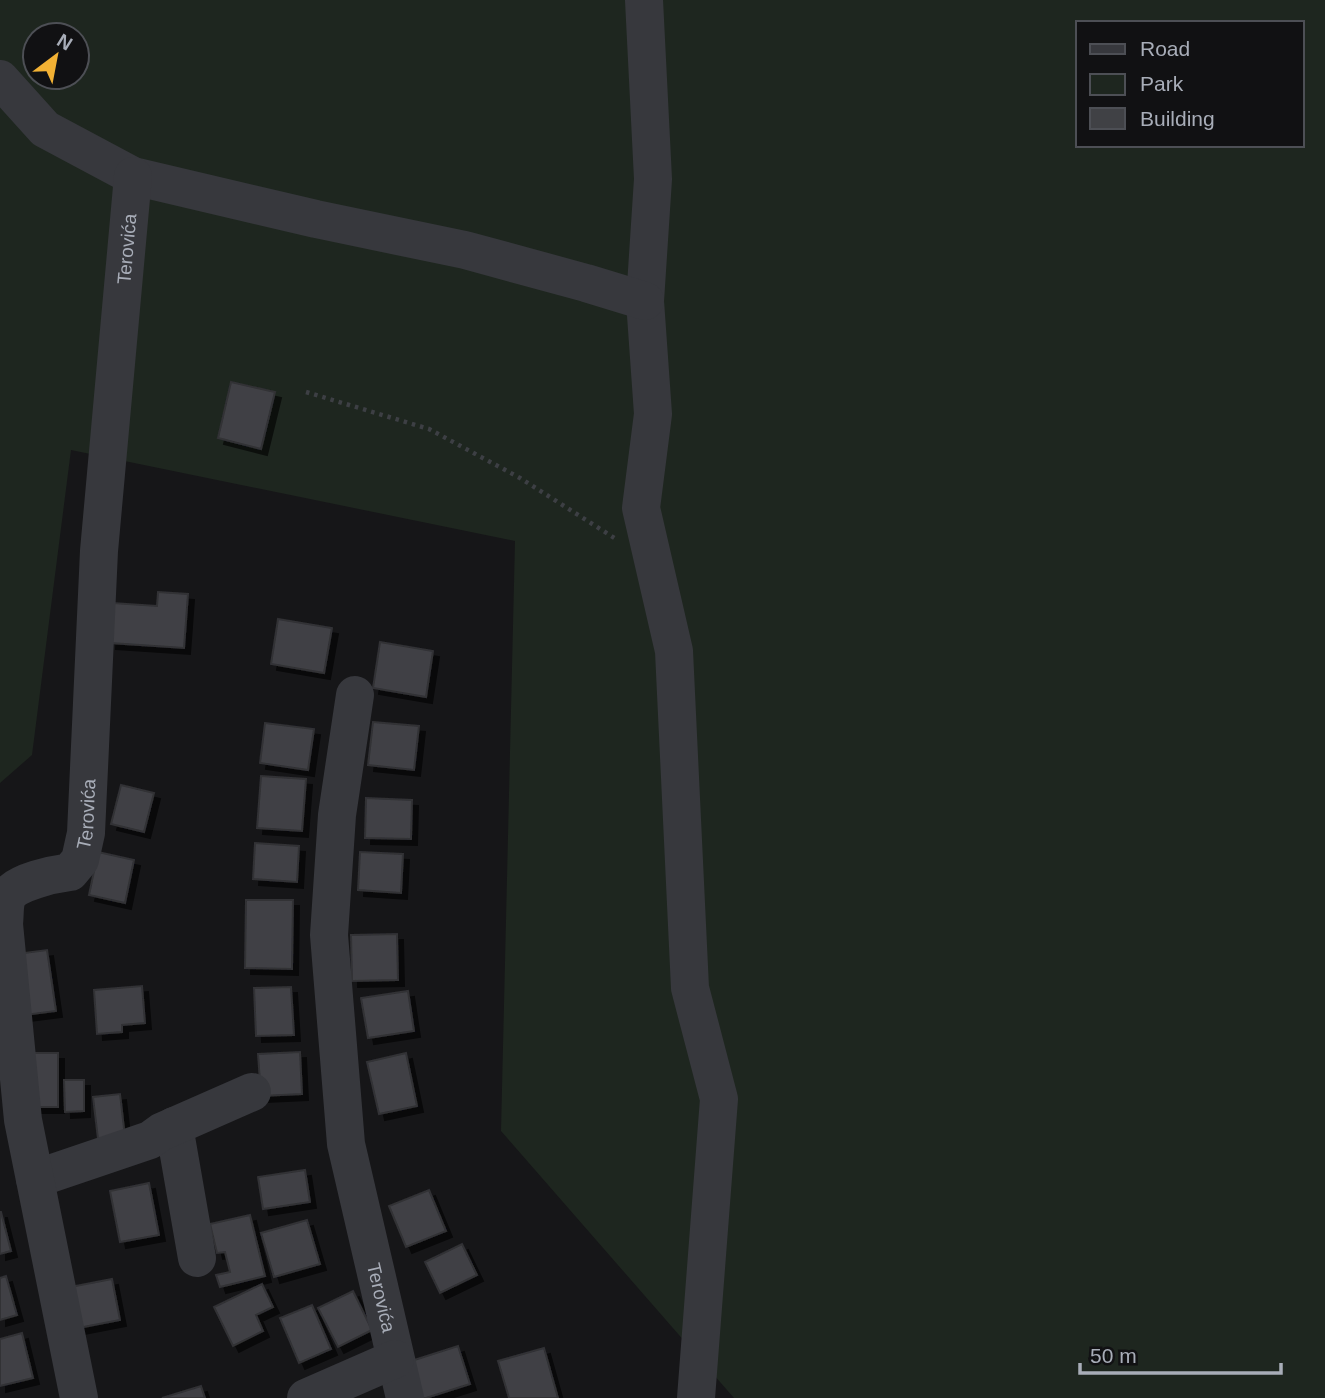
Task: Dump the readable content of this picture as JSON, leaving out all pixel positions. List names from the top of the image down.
{
  "streets": {
    "street": ["Terovića"]
  },
  "legend": ["Road", "Park", "Building"],
  "scale_bar": "50 m",
  "north": "top right"
}
